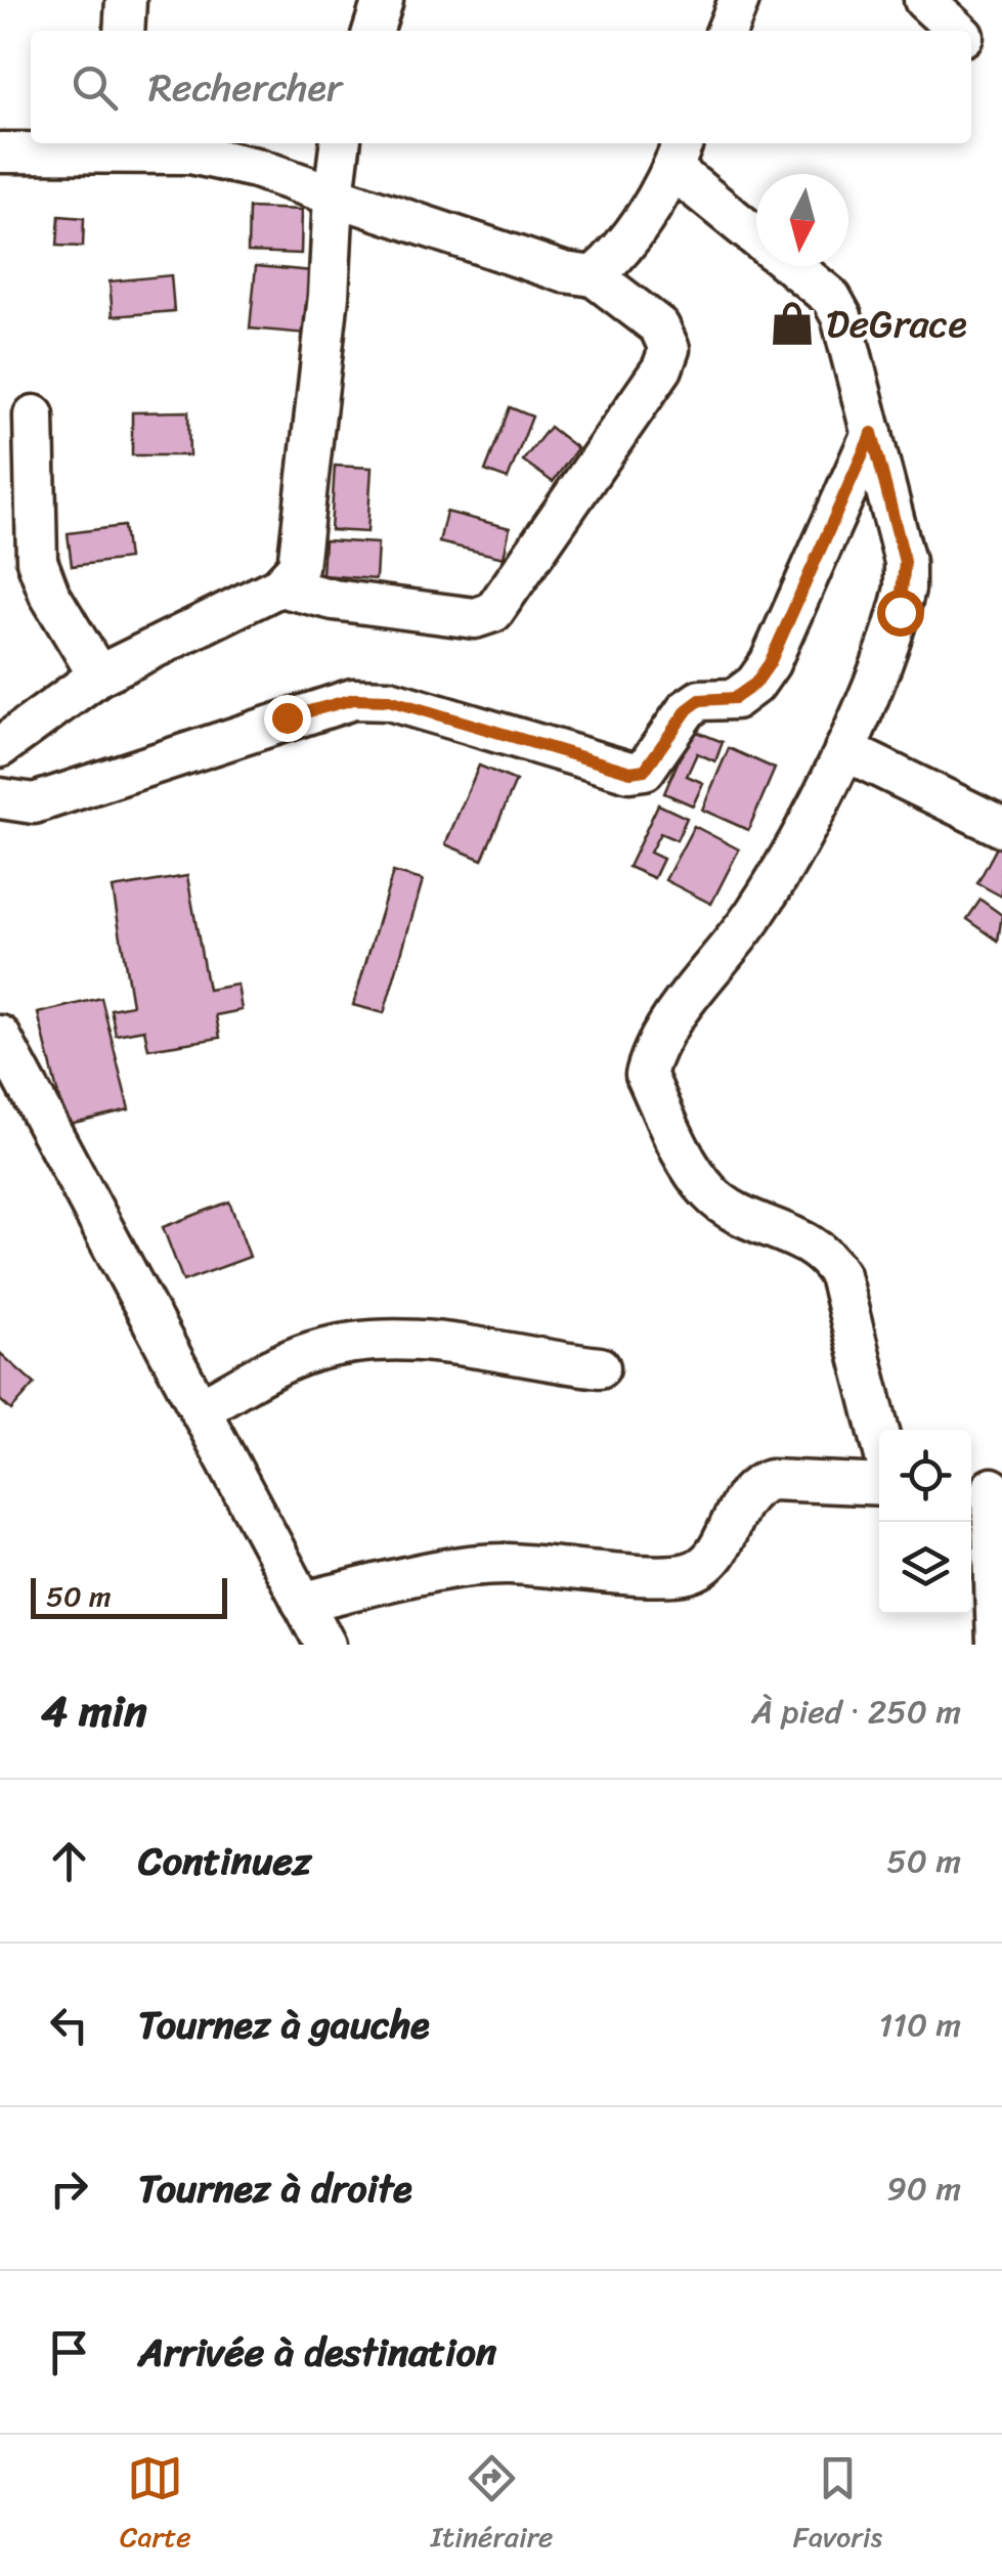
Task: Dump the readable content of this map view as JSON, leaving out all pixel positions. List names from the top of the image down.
{
  "places": {
    "shop": ["DeGrace"]
  },
  "scale_bar": "50 m",
  "north": "bottom",
  "page": {
    "search": "Rechercher",
    "scale": "50 m",
    "heading": ["4 min", "À pied · 250 m"],
    "list": [
      ["Continuez", "50 m"],
      ["Tournez à gauche", "110 m"],
      ["Tournez à droite", "90 m"],
      "Arrivée à destination"
    ],
    "nav": ["Carte", "Itinéraire", "Favoris"]
  }
}
